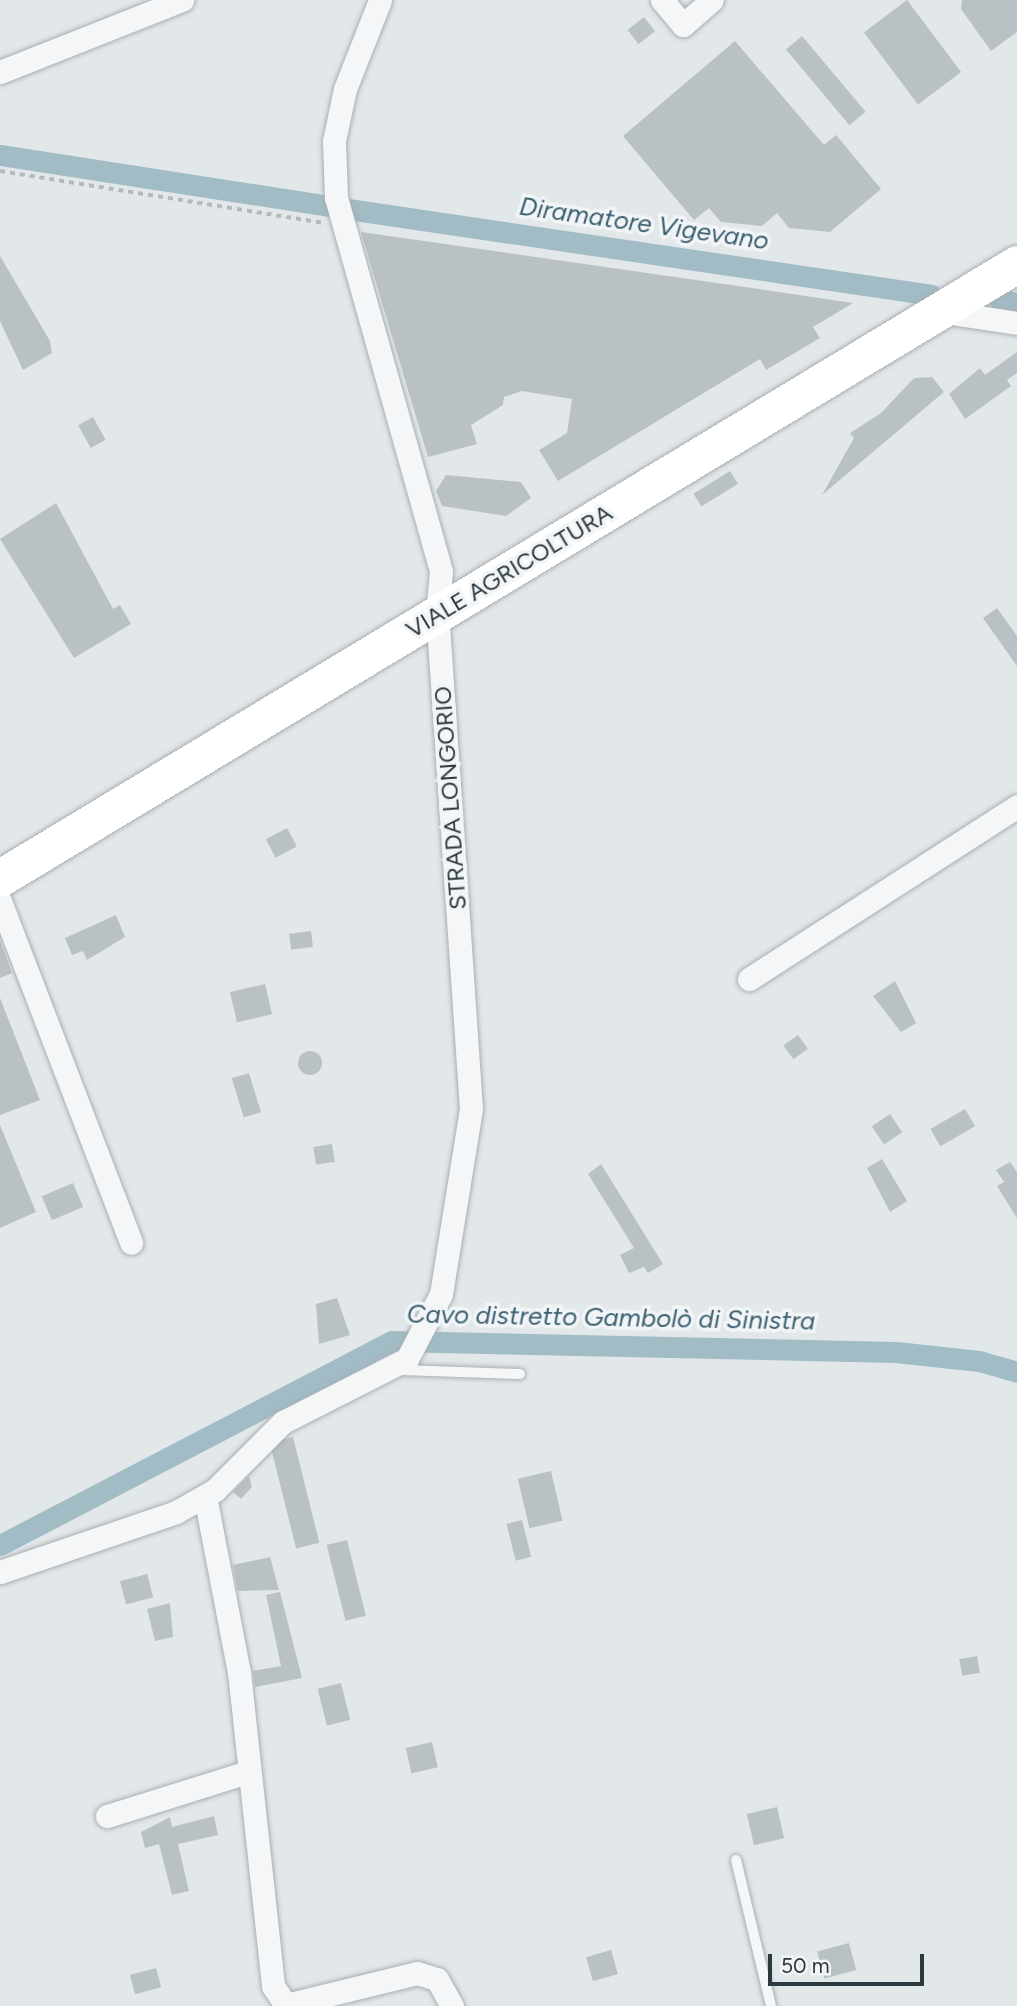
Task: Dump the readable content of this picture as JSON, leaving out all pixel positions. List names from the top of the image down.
{
  "streets": {
    "main road": ["VIALE AGRICOLTURA"],
    "street": ["STRADA LONGORIO"]
  },
  "crossings": [
    ["VIALE AGRICOLTURA", "STRADA LONGORIO"]
  ],
  "water": ["Diramatore Vigevano", "Cavo distretto Gambolò di Sinistra"],
  "scale_bar": "50 m"
}
